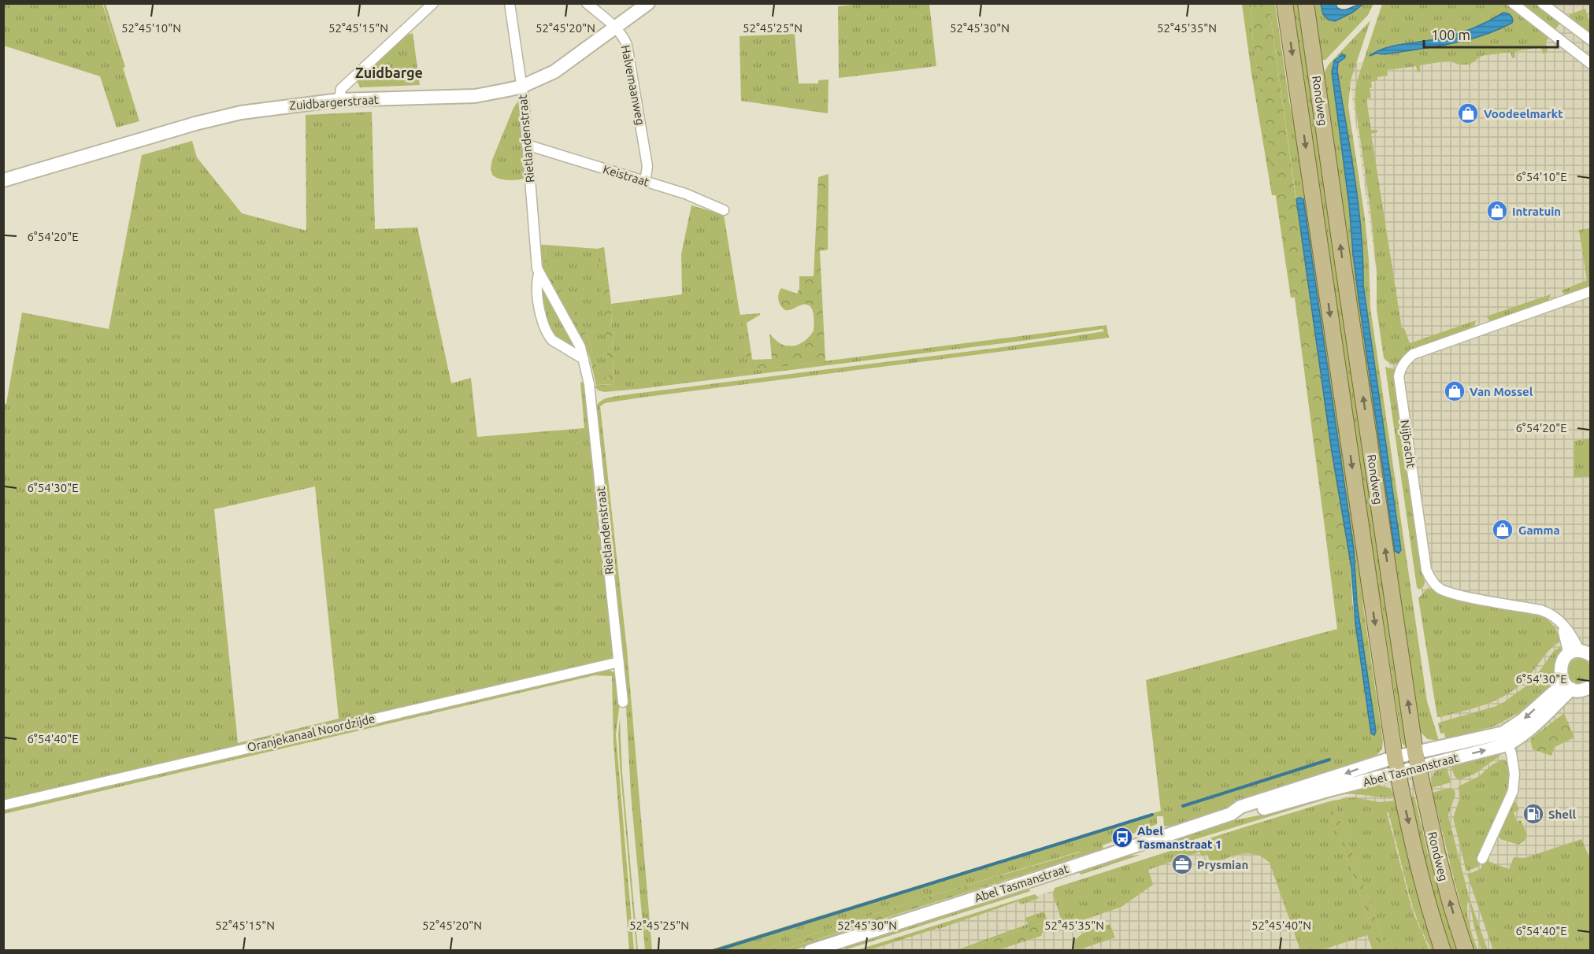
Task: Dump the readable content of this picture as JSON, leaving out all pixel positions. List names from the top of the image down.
{
  "streets": {
    "main road": ["Rondweg"],
    "street": [
      "Halvemaanweg",
      "Zuidbargerstraat",
      "Rietlandenstraat",
      "Keistraat",
      "Nijbracht",
      "Oranjekanaal Noordzijde",
      "Abel Tasmanstraat"
    ]
  },
  "crossings": [
    ["Halvemaanweg", "Zuidbargerstraat"],
    ["Halvemaanweg", "Keistraat"],
    ["Rondweg", "Abel Tasmanstraat"],
    ["Zuidbargerstraat", "Rietlandenstraat"],
    ["Rietlandenstraat", "Keistraat"],
    ["Rietlandenstraat", "Oranjekanaal Noordzijde"]
  ],
  "districts": ["Zuidbarge"],
  "places": {
    "shop": [
      "Voodeelmarkt",
      "Intratuin",
      "Van Mossel",
      "Gamma"
    ],
    "fuel station": ["Shell"],
    "bus stop": ["Abel Tasmanstraat 1"],
    "office": ["Prysmian"]
  },
  "scale_bar": "100 m",
  "coordinates": [
    "52°45'10\"N",
    "52°45'15\"N",
    "52°45'20\"N",
    "52°45'25\"N",
    "52°45'30\"N",
    "52°45'35\"N",
    "6°54'10\"E",
    "6°54'20\"E",
    "6°54'30\"E",
    "6°54'40\"E",
    "52°45'40\"N"
  ]
}
